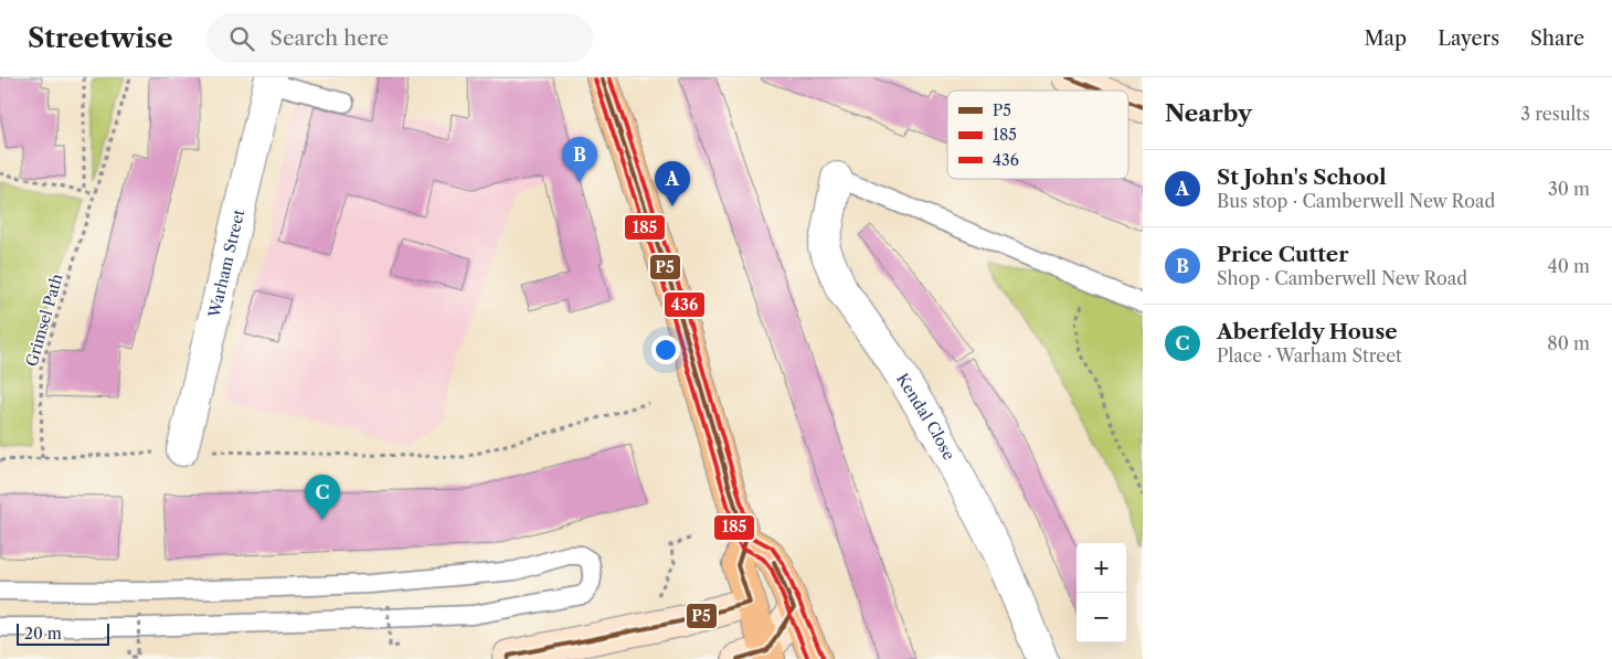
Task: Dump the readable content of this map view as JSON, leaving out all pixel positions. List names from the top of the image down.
{
  "streets": {
    "street": ["Warham Street", "Kendal Close"],
    "path": ["Grimsel Path"]
  },
  "lines": ["transit line P5", "transit line 436", "transit line 185"],
  "legend": ["P5", "185", "436"],
  "scale_bar": "20 m",
  "page": {
    "header": "Streetwise",
    "search": "Search here",
    "nav": ["Map", "Layers", "Share"],
    "heading": ["Nearby", "3 results"],
    "pins": ["B", "A", "C"],
    "list": [
      {
        "mark": "A",
        "name": "St John's School",
        "note": "Bus stop · Camberwell New Road",
        "value": "30 m"
      },
      {
        "mark": "B",
        "name": "Price Cutter",
        "note": "Shop · Camberwell New Road",
        "value": "40 m"
      },
      {
        "mark": "C",
        "name": "Aberfeldy House",
        "note": "Place · Warham Street",
        "value": "80 m"
      }
    ],
    "map_buttons": ["+", "−"],
    "scale": "20 m"
  }
}
